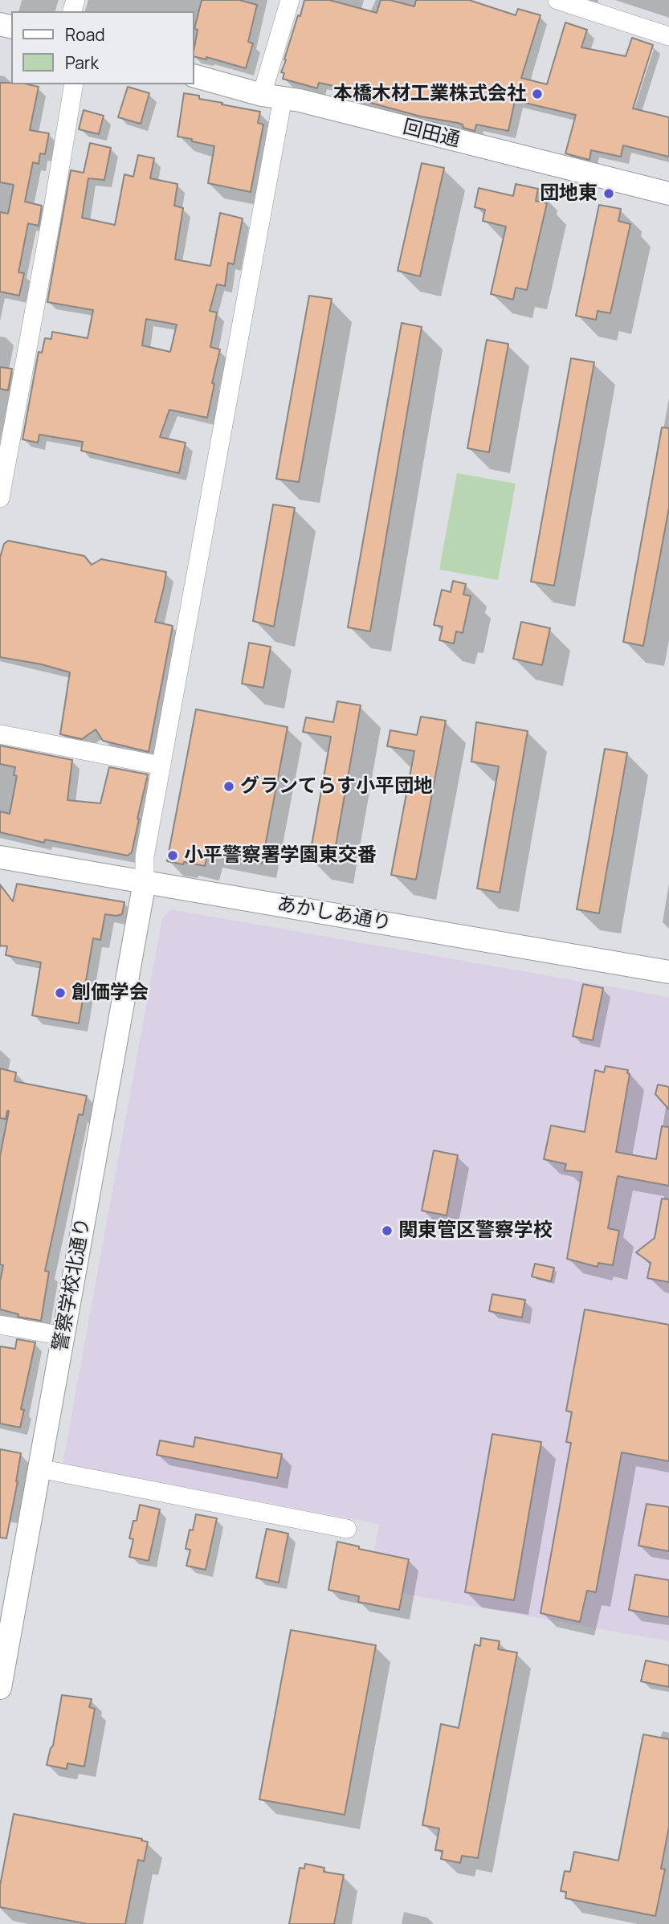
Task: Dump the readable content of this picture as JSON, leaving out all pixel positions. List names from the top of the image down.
{
  "streets": {
    "street": ["回田通", "あかしあ通り", "警察学校北通り"]
  },
  "crossings": [
    ["あかしあ通り", "警察学校北通り"]
  ],
  "places": [
    "本橋木材工業株式会社",
    "団地東",
    "グランてらす小平団地",
    "小平警察署学園東交番",
    "創価学会",
    "関東管区警察学校"
  ],
  "legend": ["Road", "Park"]
}
